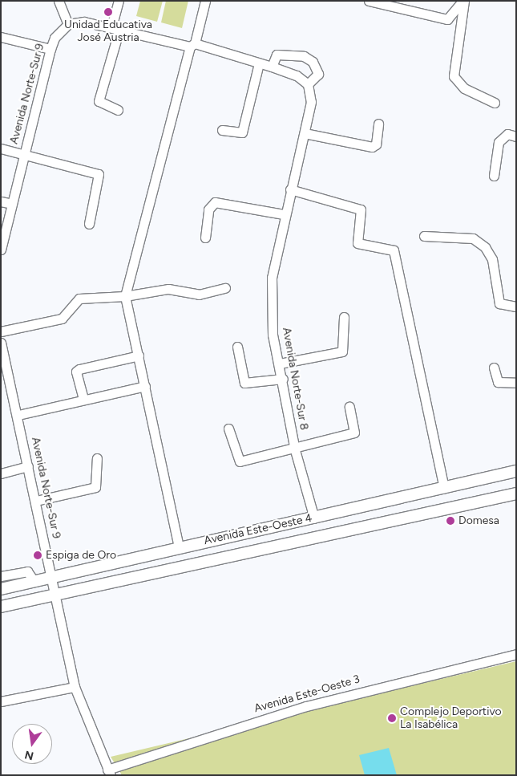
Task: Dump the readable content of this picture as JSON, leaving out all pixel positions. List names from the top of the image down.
{
  "streets": {
    "main road": ["Avenida Este-Oeste 4"],
    "street": ["Avenida Norte-Sur 9", "Avenida Norte-Sur 8", "Avenida Este-Oeste 3"]
  },
  "crossings": [
    ["Avenida Norte-Sur 9", "Avenida Este-Oeste 4"],
    ["Avenida Norte-Sur 9", "Avenida Este-Oeste 3"],
    ["Avenida Norte-Sur 8", "Avenida Este-Oeste 4"]
  ],
  "places": [
    "Unidad Educativa José Austria",
    "Domesa",
    "Espiga de Oro",
    "Complejo Deportivo La Isabélica"
  ],
  "north": "bottom"
}
